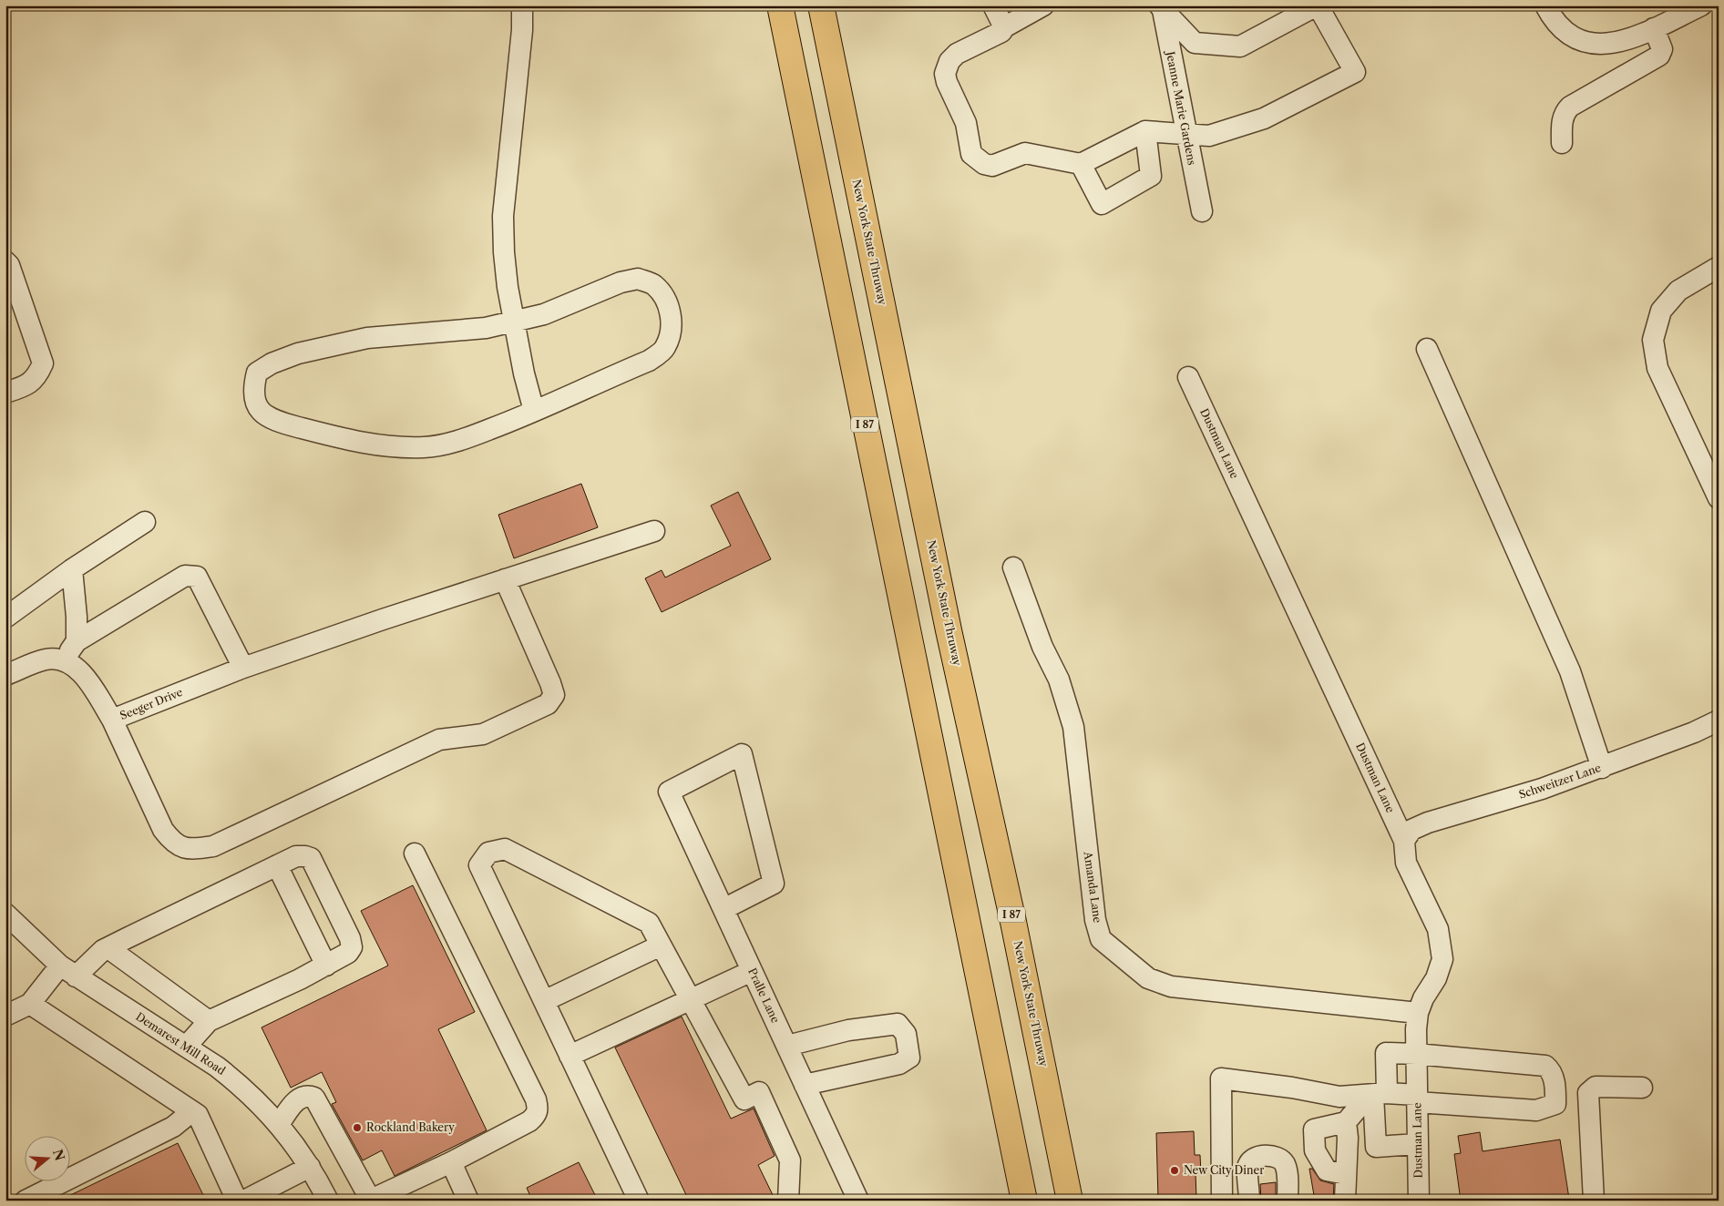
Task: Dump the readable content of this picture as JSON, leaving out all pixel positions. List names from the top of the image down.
{
  "streets": {
    "highway": ["New York State Thruway", "I 87"],
    "street": [
      "Jeanne Marie Gardens",
      "Dustman Lane",
      "Seeger Drive",
      "Schweitzer Lane",
      "Amanda Lane",
      "Pralle Lane",
      "Demarest Mill Road"
    ]
  },
  "crossings": [
    ["Dustman Lane", "Schweitzer Lane"],
    ["Dustman Lane", "Amanda Lane"]
  ],
  "places": ["Rockland Bakery", "New City Diner"],
  "north": "right"
}
